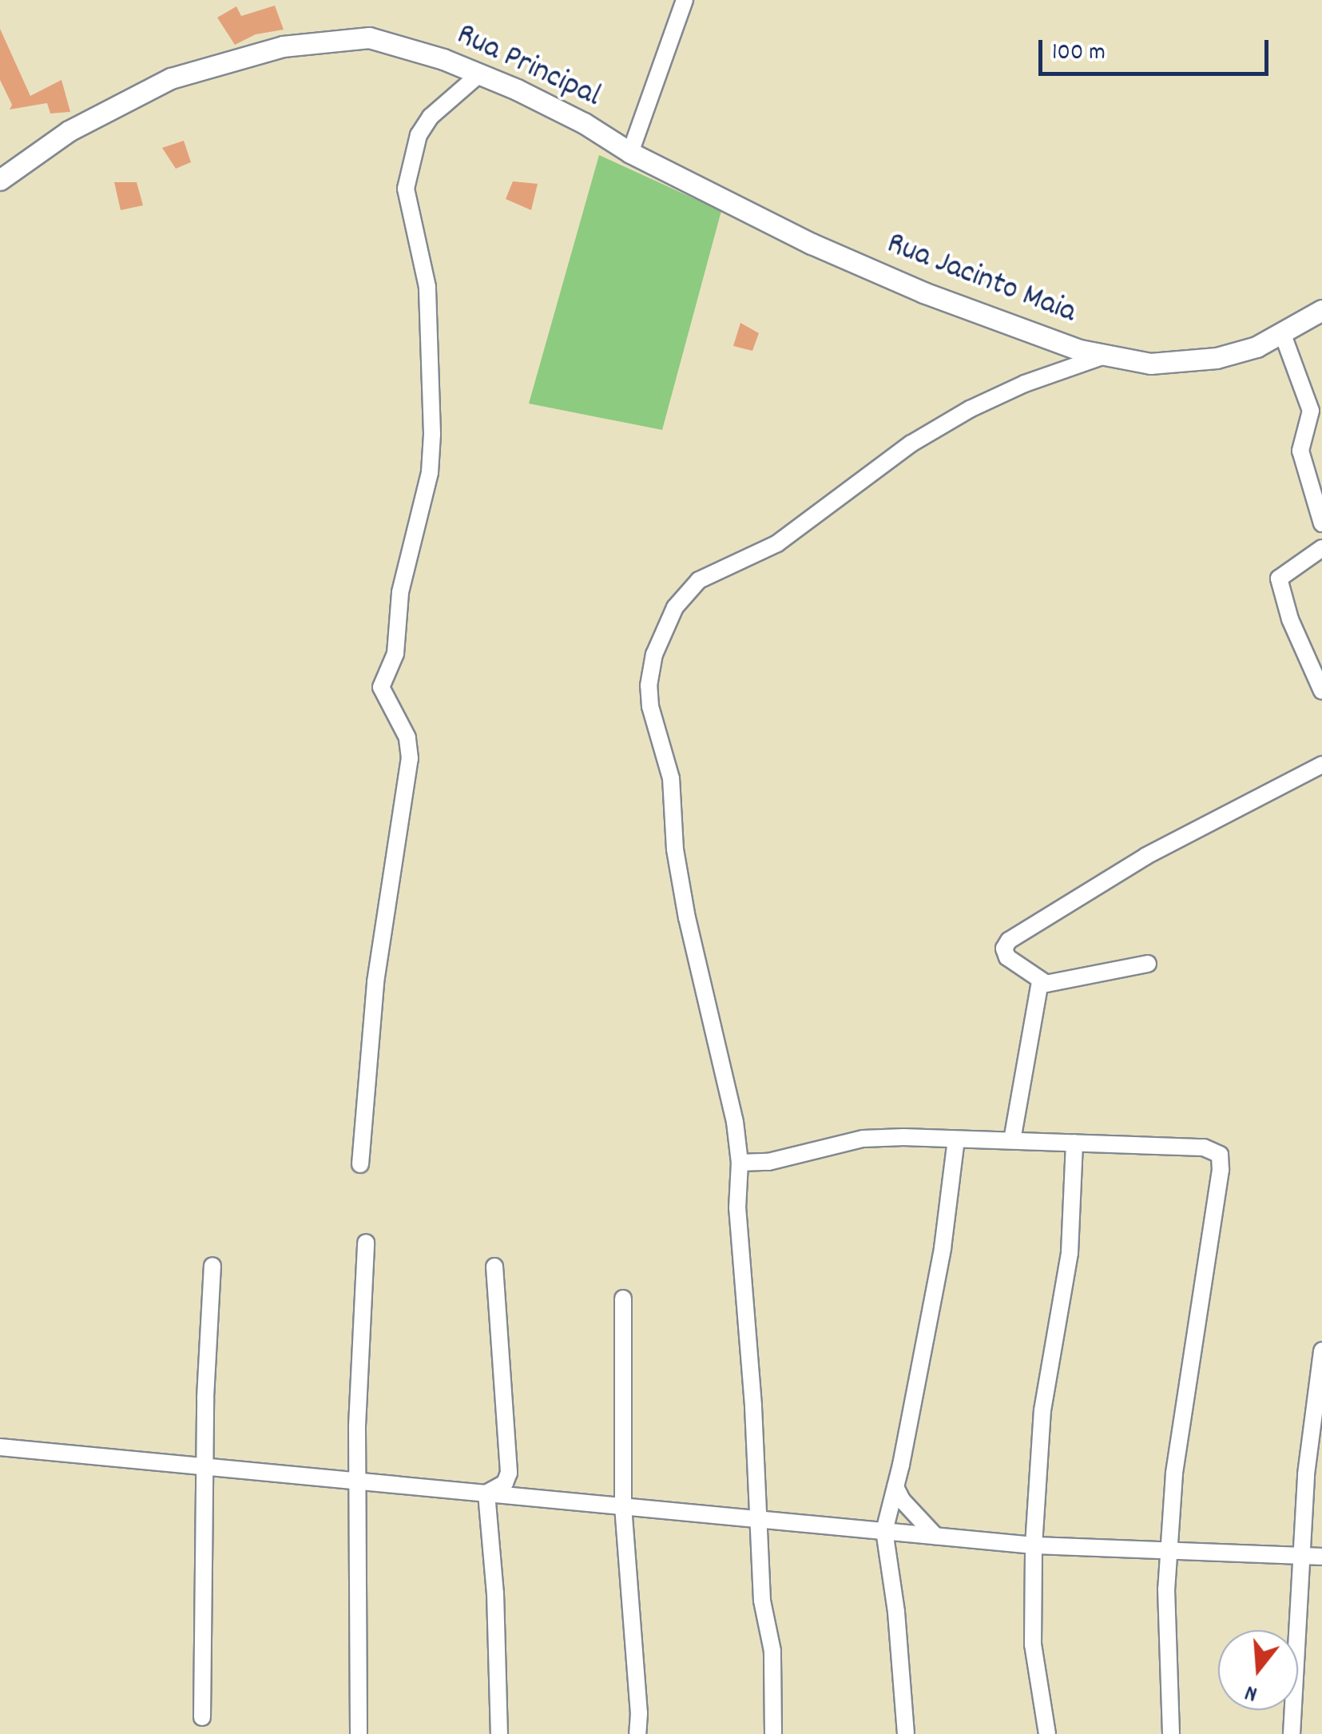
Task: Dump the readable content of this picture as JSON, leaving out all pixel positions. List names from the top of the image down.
{
  "streets": {
    "street": ["Rua Principal", "Rua Jacinto Maia"]
  },
  "crossings": [
    ["Rua Principal", "Rua Jacinto Maia"]
  ],
  "scale_bar": "100 m",
  "north": "bottom"
}
